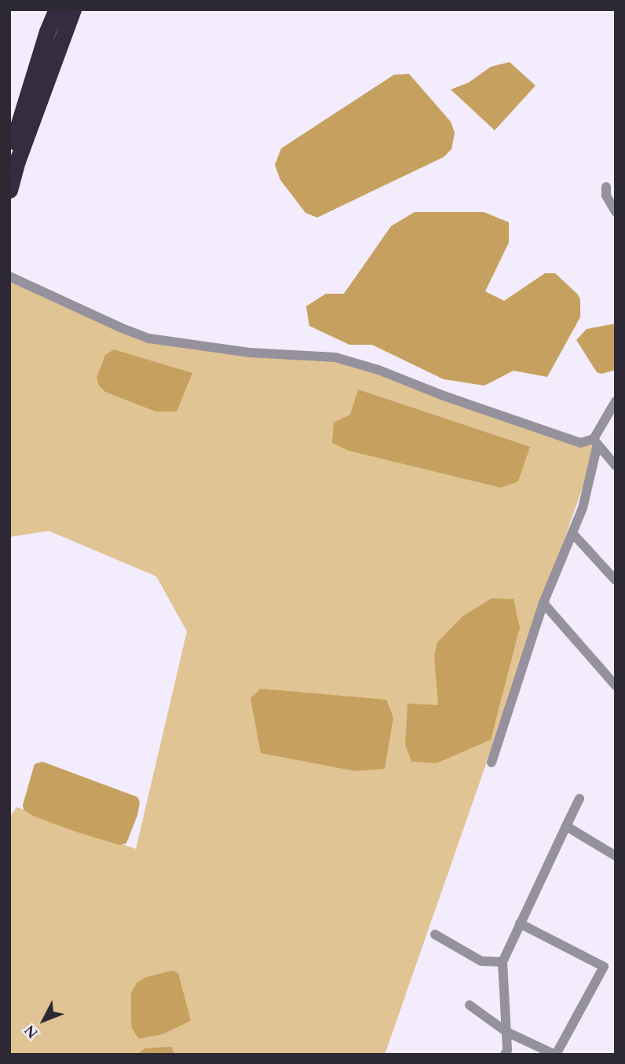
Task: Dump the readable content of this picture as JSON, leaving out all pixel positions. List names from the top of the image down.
{
  "north": "bottom left"
}
